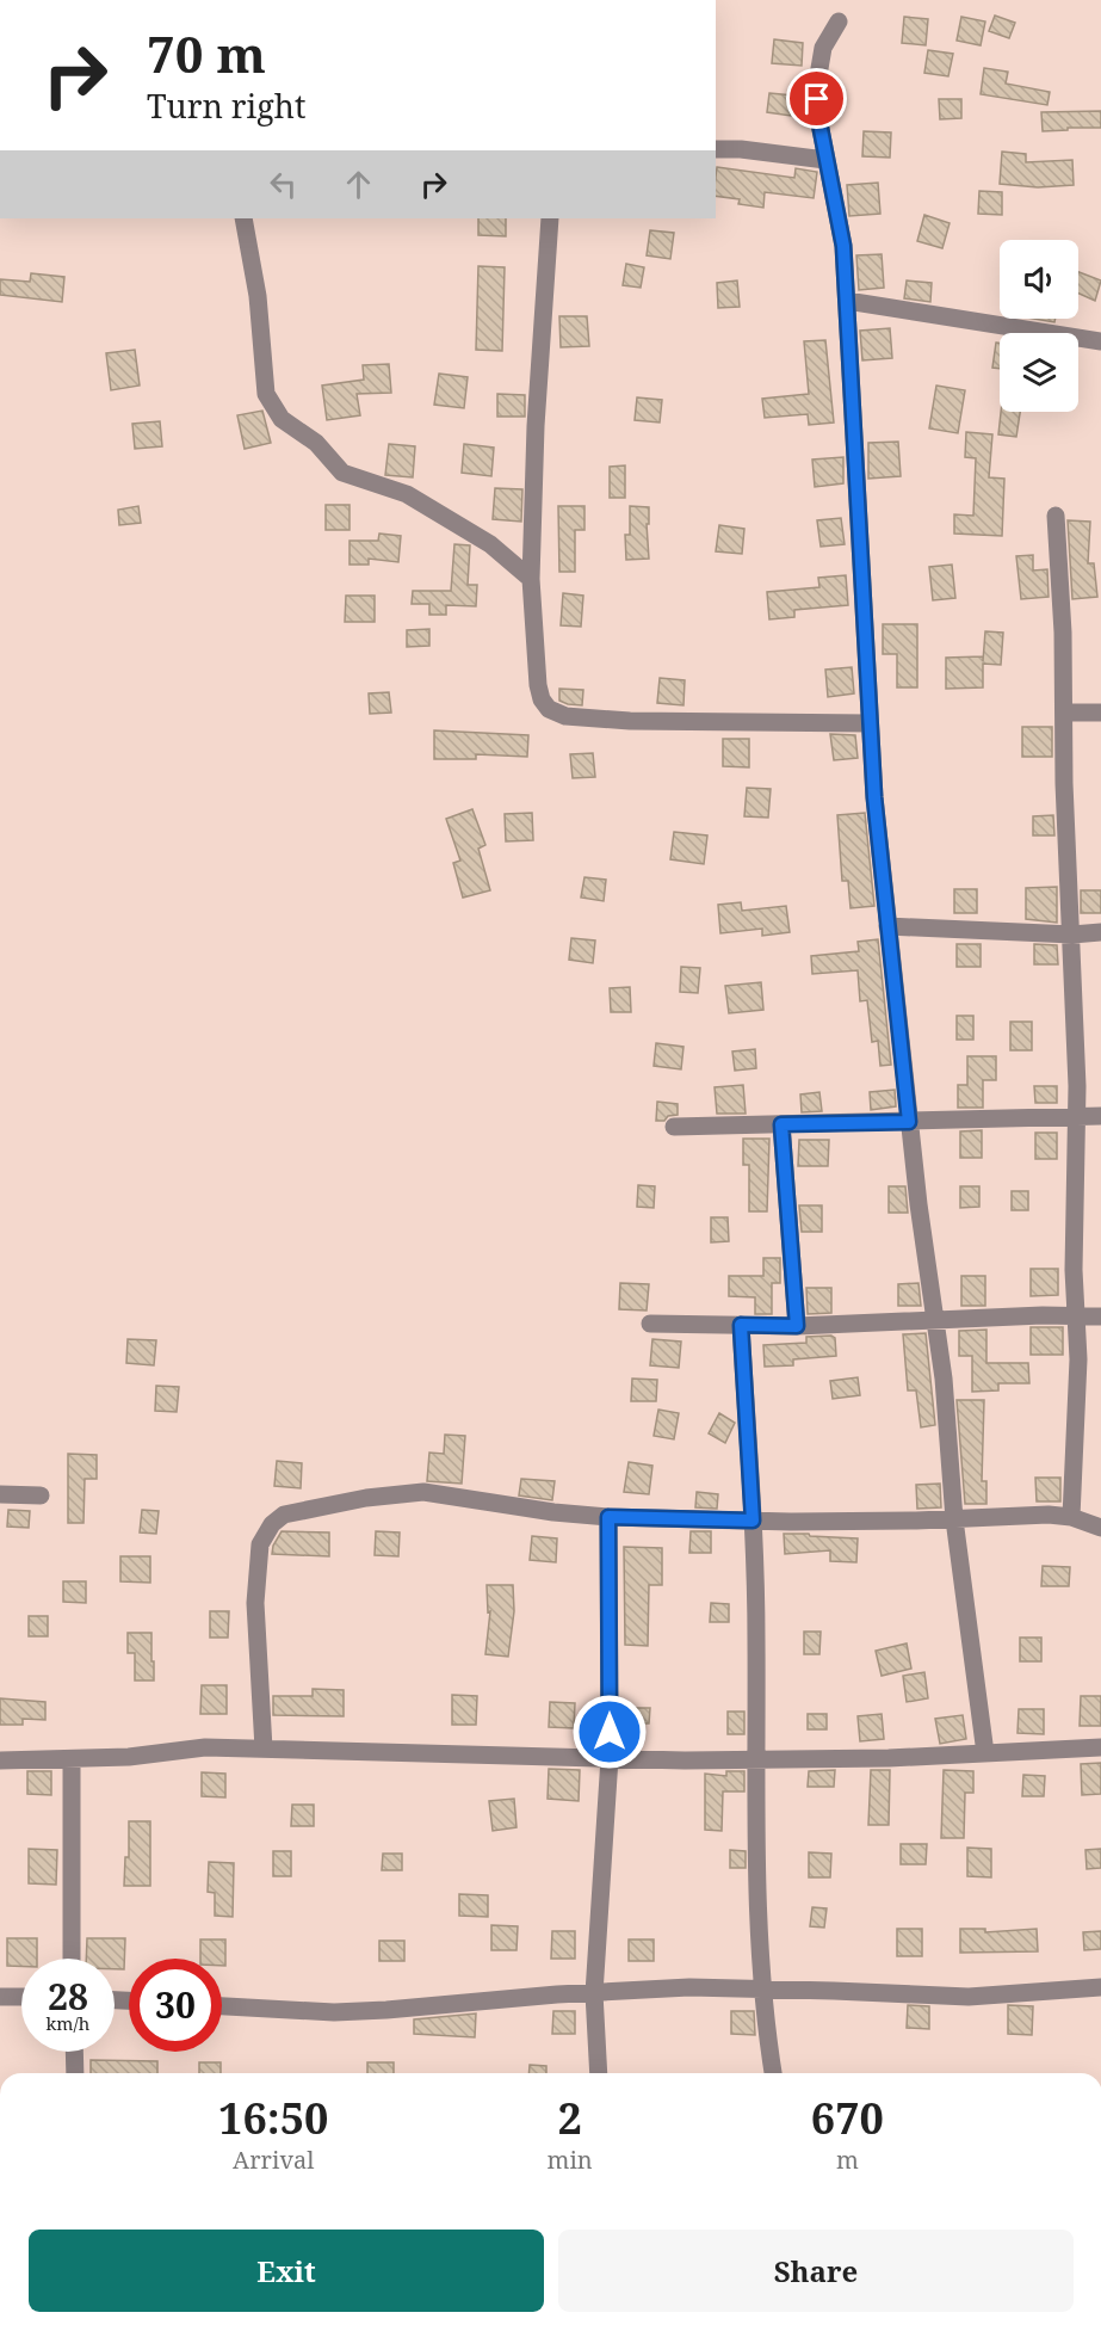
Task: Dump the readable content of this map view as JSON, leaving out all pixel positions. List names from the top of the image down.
{
  "page": {
    "turn": ["70 m", "Turn right"],
    "speed": "28 km/h",
    "limit": "30",
    "eta": [
      "16:50",
      "Arrival",
      "2",
      "min",
      "670",
      "m"
    ],
    "buttons": ["Exit", "Share"]
  }
}
